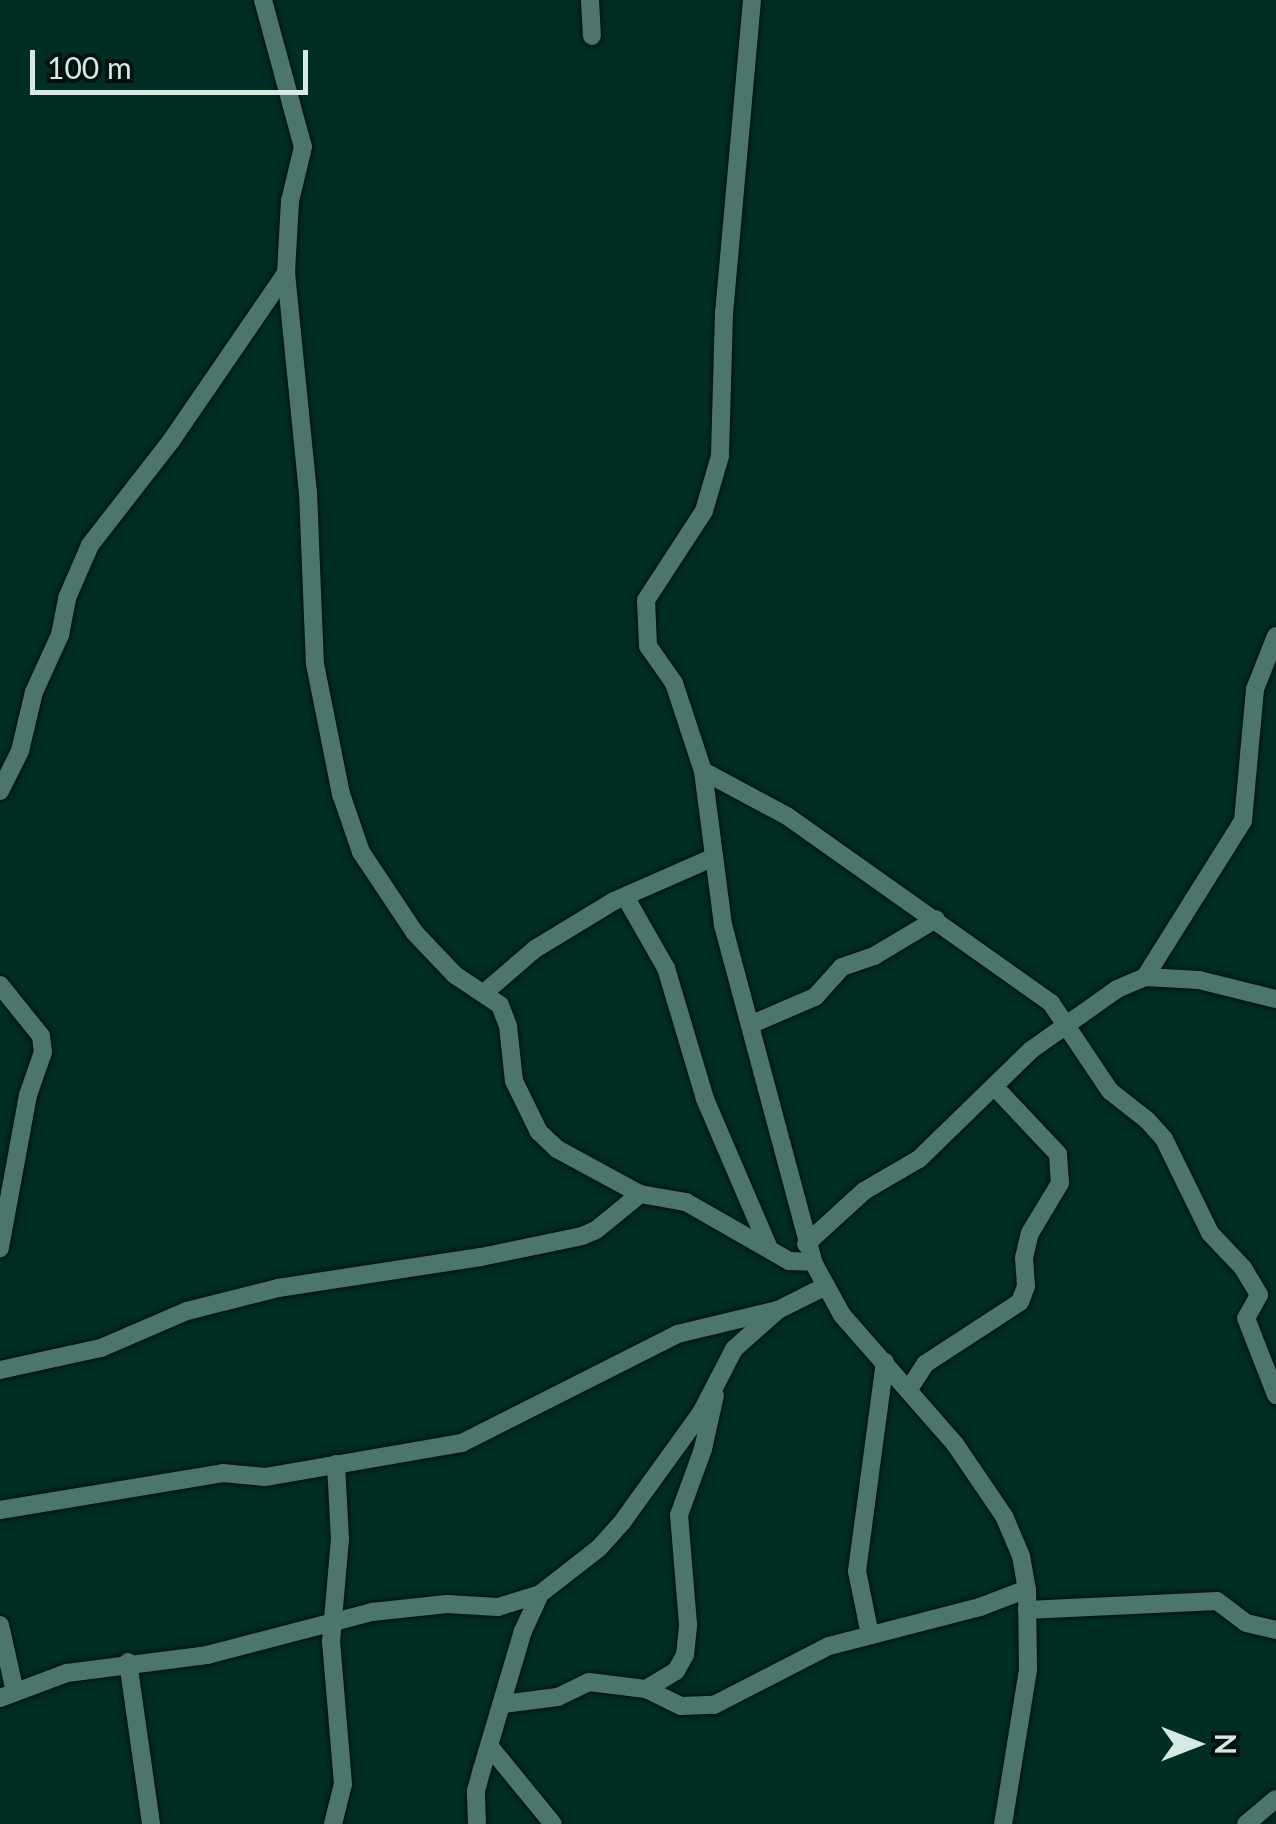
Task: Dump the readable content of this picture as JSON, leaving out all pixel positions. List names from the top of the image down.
{
  "scale_bar": "100 m",
  "north": "right"
}
